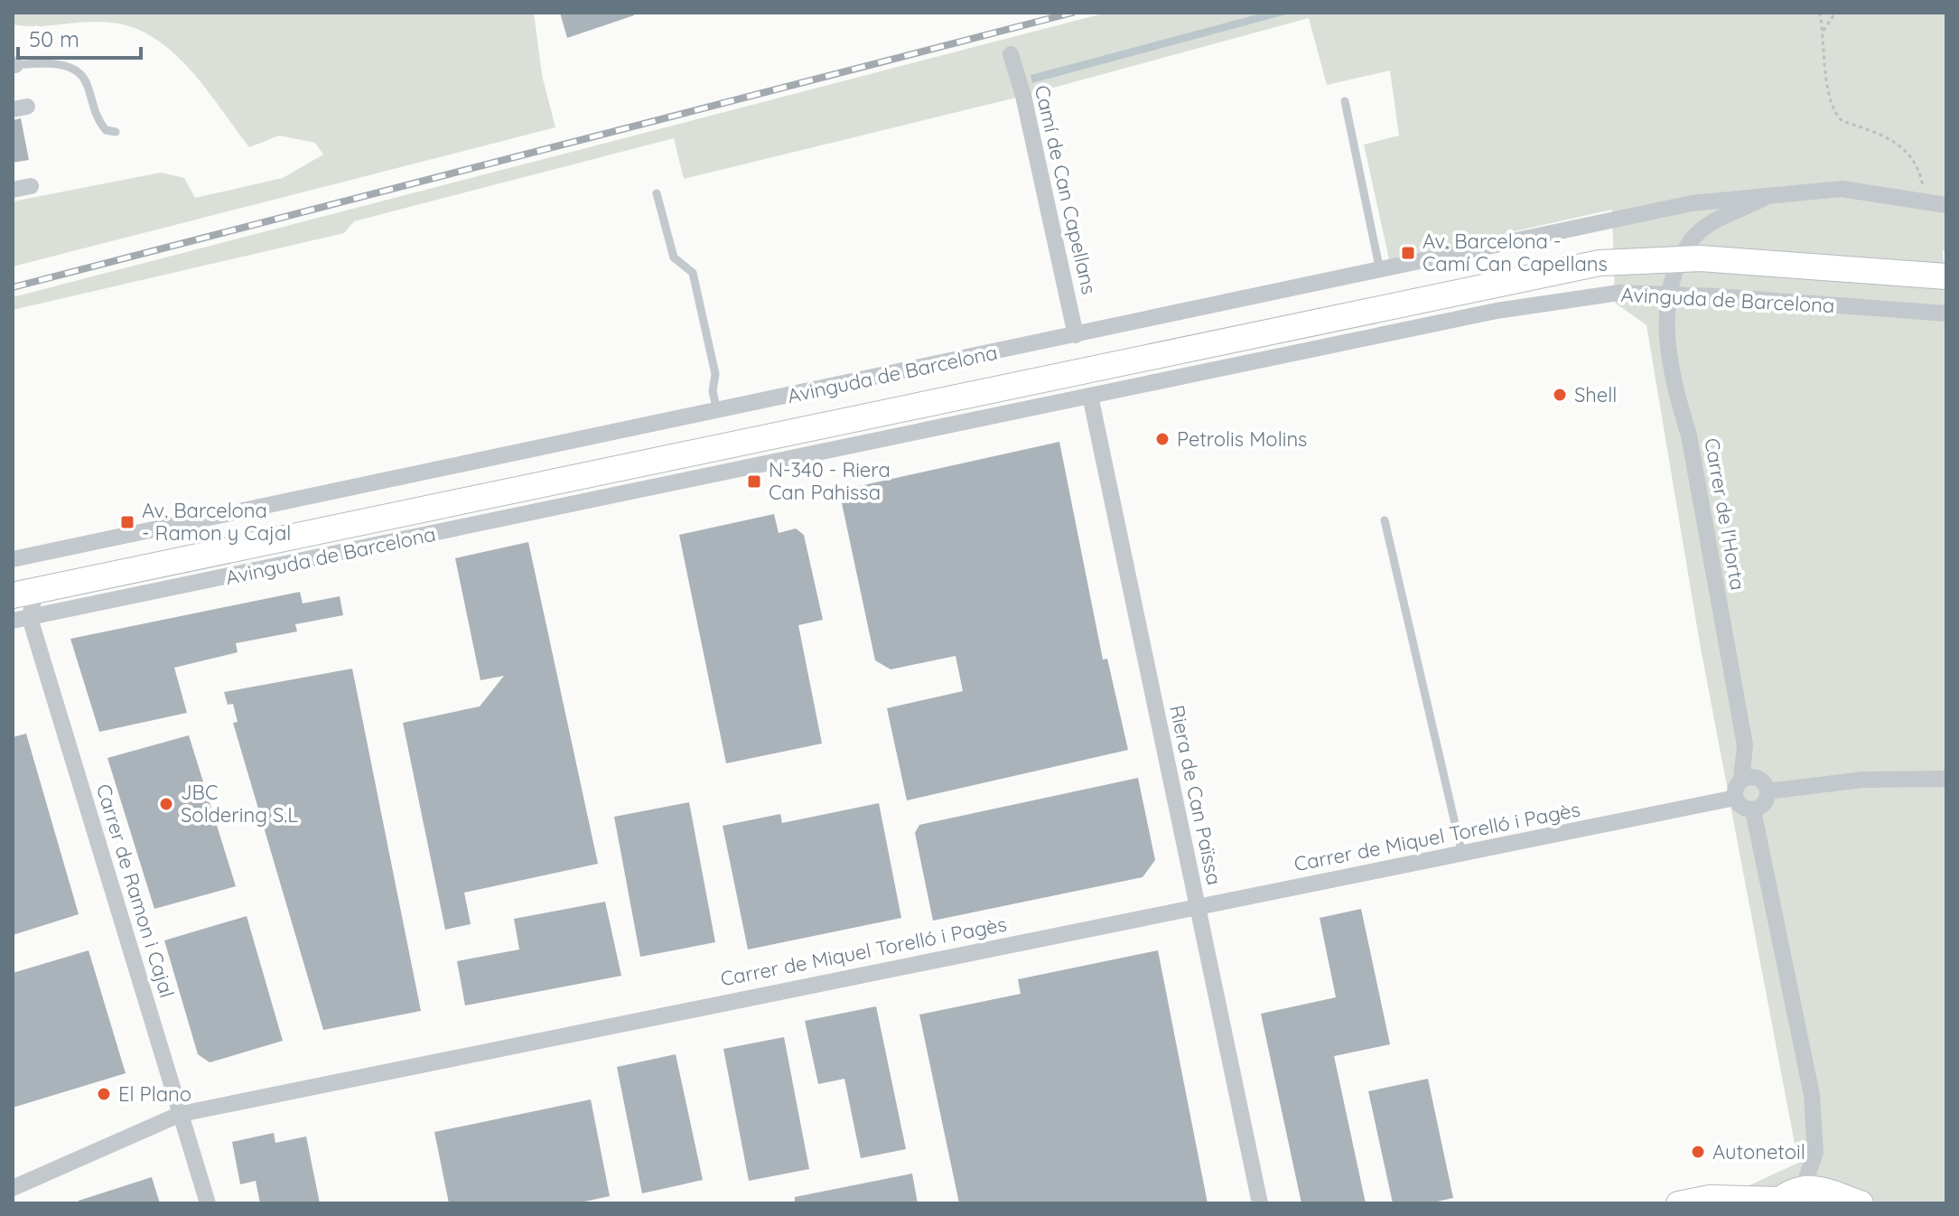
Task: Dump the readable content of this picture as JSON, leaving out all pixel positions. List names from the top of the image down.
{
  "streets": {
    "main road": ["Avinguda de Barcelona"],
    "street": [
      "Camí de Can Capellans",
      "Carrer de l'Horta",
      "Riera de Can Païssa",
      "Carrer de Miquel Torelló i Pagès",
      "Carrer de Ramon i Cajal"
    ]
  },
  "crossings": [
    ["Camí de Can Capellans", "Avinguda de Barcelona"],
    ["Avinguda de Barcelona", "Carrer de l'Horta"],
    ["Avinguda de Barcelona", "Riera de Can Païssa"],
    ["Avinguda de Barcelona", "Carrer de Ramon i Cajal"],
    ["Carrer de l'Horta", "Carrer de Miquel Torelló i Pagès"],
    ["Riera de Can Païssa", "Carrer de Miquel Torelló i Pagès"],
    ["Carrer de Miquel Torelló i Pagès", "Carrer de Ramon i Cajal"]
  ],
  "places": {
    "transit": ["Av. Barcelona - Camí Can Capellans", "N-340 - Riera Can Pahissa", "Av. Barcelona - Ramon y Cajal"],
    "other": [
      "Shell",
      "Petrolis Molins",
      "JBC Soldering S.L",
      "El Plano",
      "Autonetoil"
    ]
  },
  "scale_bar": "50 m"
}
